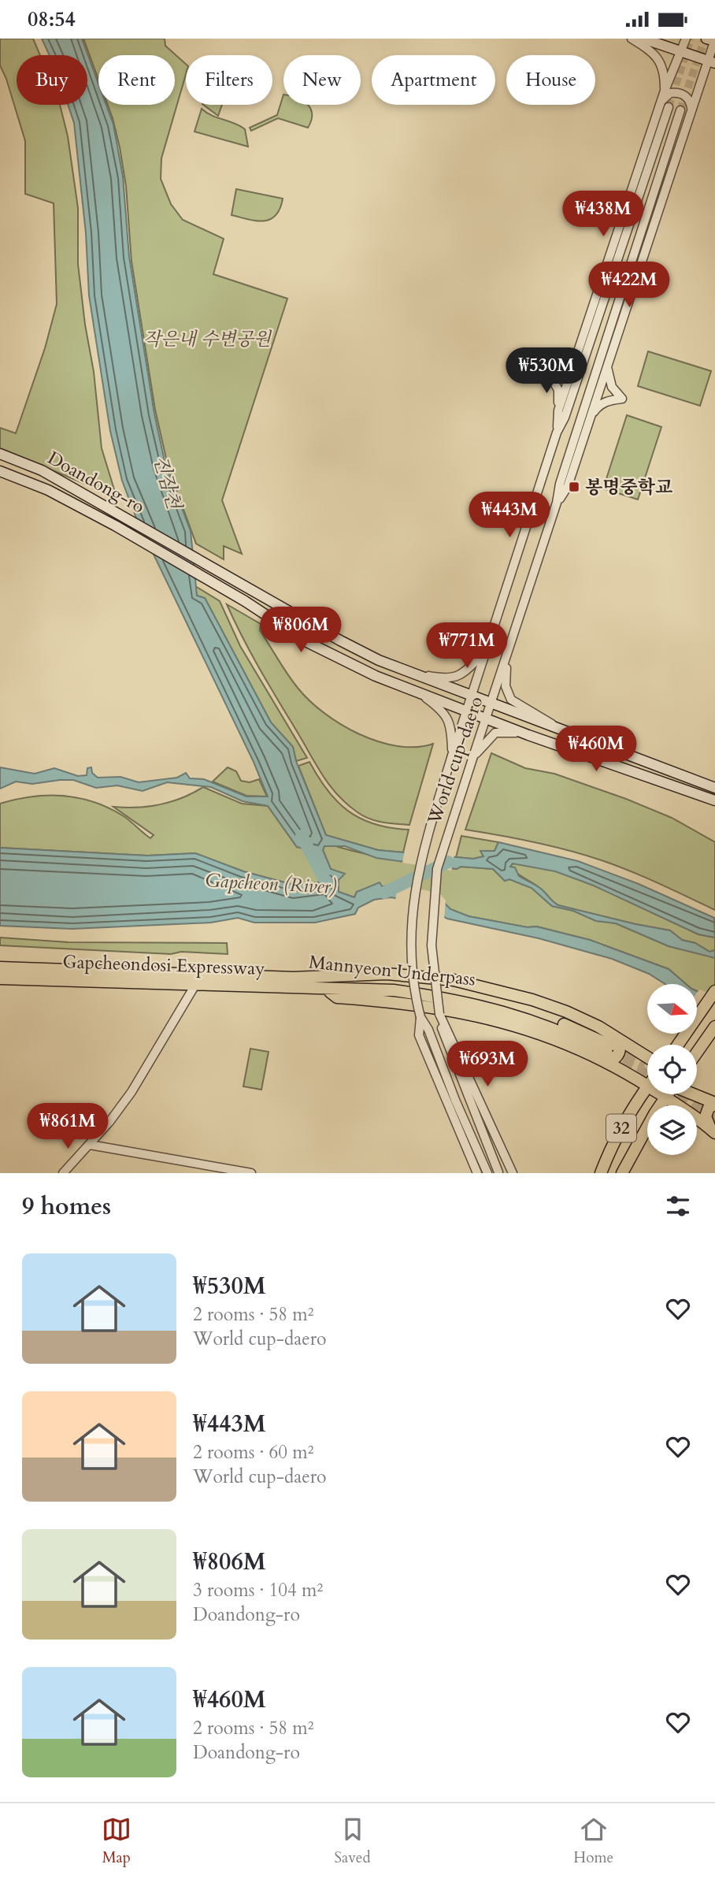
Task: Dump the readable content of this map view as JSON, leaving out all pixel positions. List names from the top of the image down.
{
  "streets": {
    "main road": [
      "Doandong-ro",
      "Gapcheondosi Expressway",
      "Mannyeon Underpass",
      "32"
    ],
    "street": ["World cup-daero"]
  },
  "crossings": [
    ["Doandong-ro", "World cup-daero"],
    ["Gapcheondosi Expressway", "Mannyeon Underpass"]
  ],
  "water": ["진잠천", "Gapcheon (River)"],
  "parks": ["작은내 수변공원"],
  "places": {
    "transit": ["봉명중학교"]
  },
  "north": "right",
  "page": {
    "status": "08:54",
    "chip": [
      "Buy",
      "Rent",
      "Filters",
      "New",
      "Apartment",
      "House"
    ],
    "price": [
      "₩438M",
      "₩422M",
      "₩530M",
      "₩443M",
      "₩806M",
      "₩771M",
      "₩460M",
      "₩693M",
      "₩861M"
    ],
    "heading": "9 homes",
    "list": [
      {
        "name": "₩530M",
        "note": "2 rooms · 58 m² · World cup-daero"
      },
      {
        "name": "₩443M",
        "note": "2 rooms · 60 m² · World cup-daero"
      },
      {
        "name": "₩806M",
        "note": "3 rooms · 104 m² · Doandong-ro"
      },
      {
        "name": "₩460M",
        "note": "2 rooms · 58 m² · Doandong-ro"
      }
    ],
    "tabs": ["Map", "Saved", "Home"]
  }
}
